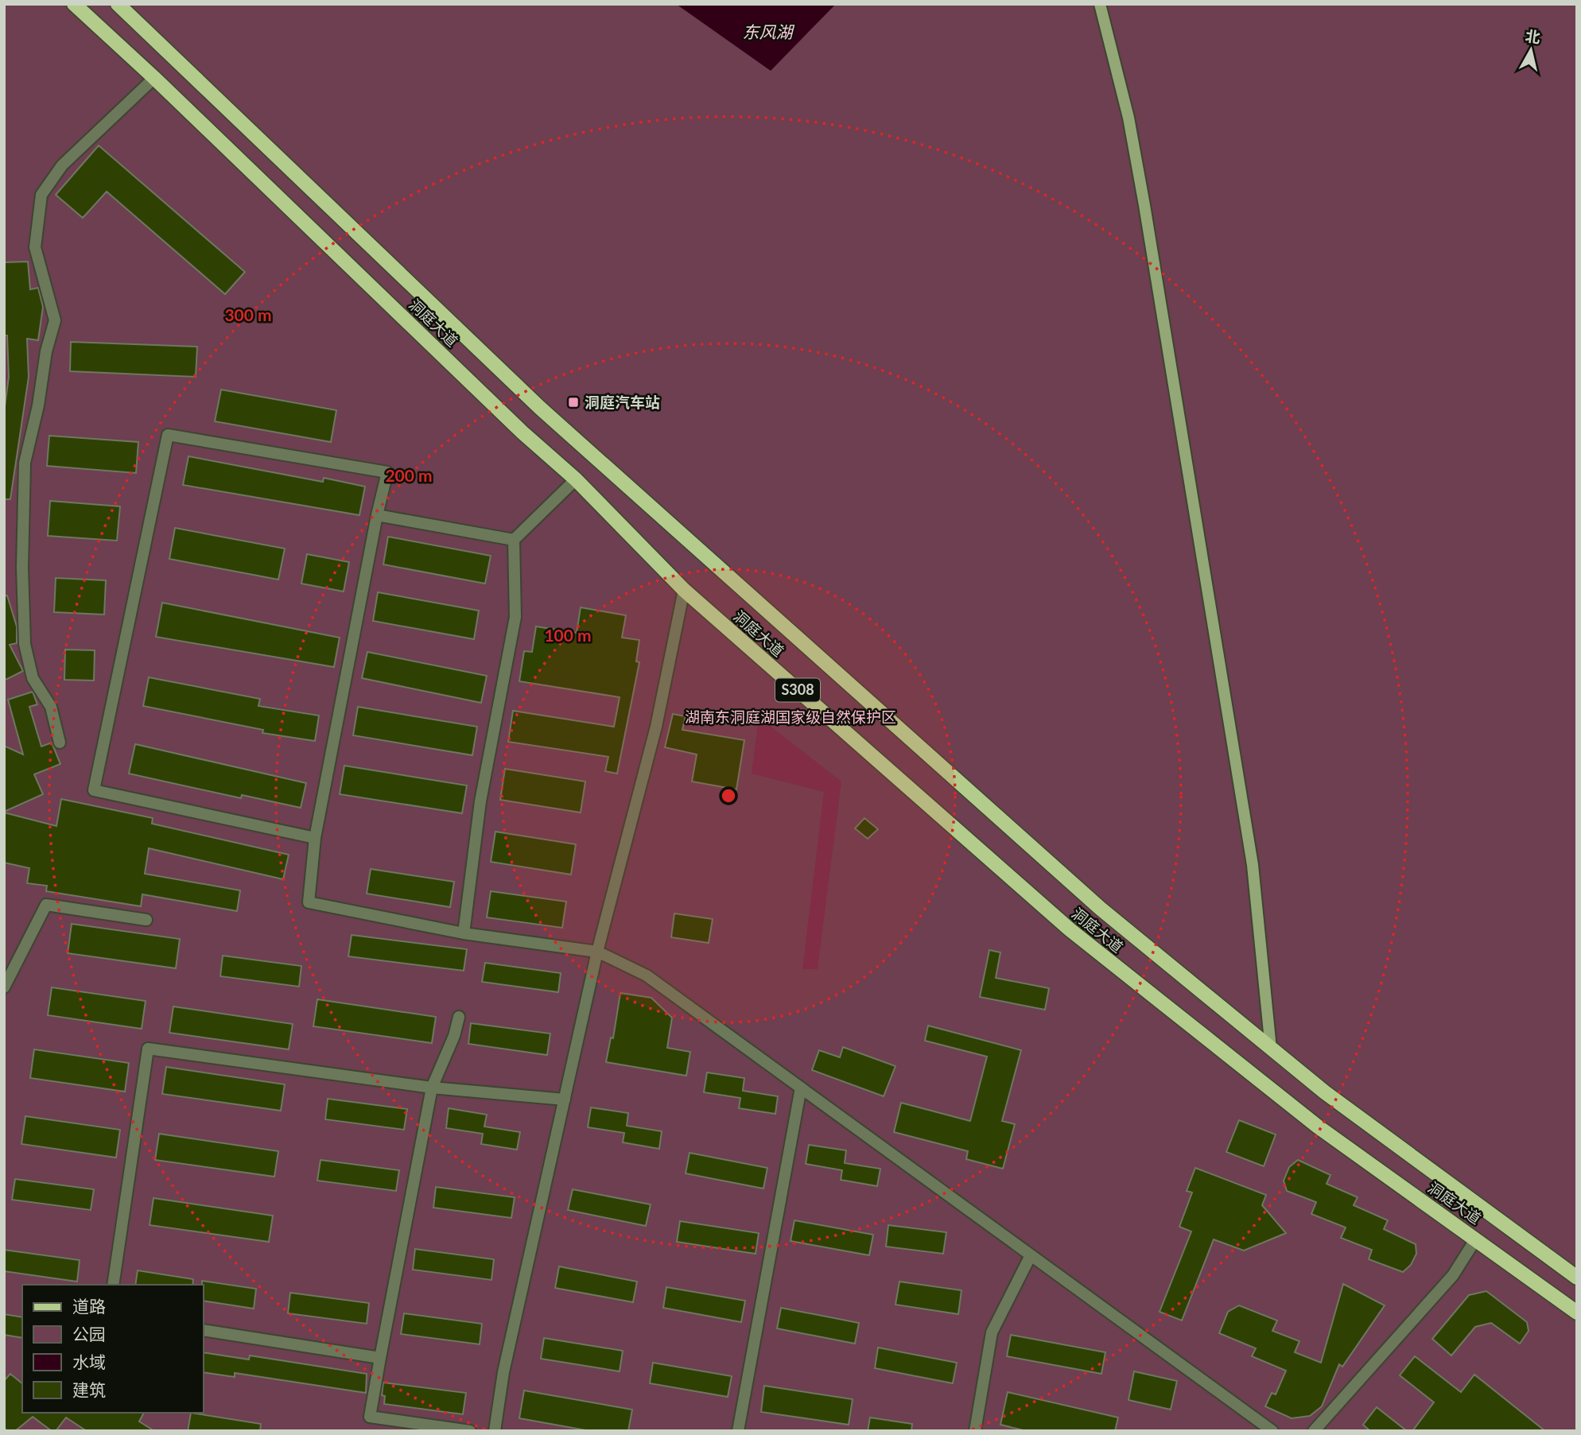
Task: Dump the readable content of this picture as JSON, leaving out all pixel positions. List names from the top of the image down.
{
  "streets": {
    "main road": ["洞庭大道", "S308"]
  },
  "water": ["东风湖"],
  "parks": ["湖南东洞庭湖国家级自然保护区"],
  "places": {
    "transit": ["洞庭汽车站"]
  },
  "legend": [
    "道路",
    "公园",
    "水域",
    "建筑"
  ],
  "north": "top",
  "rings": ["300 m", "200 m", "100 m"]
}
